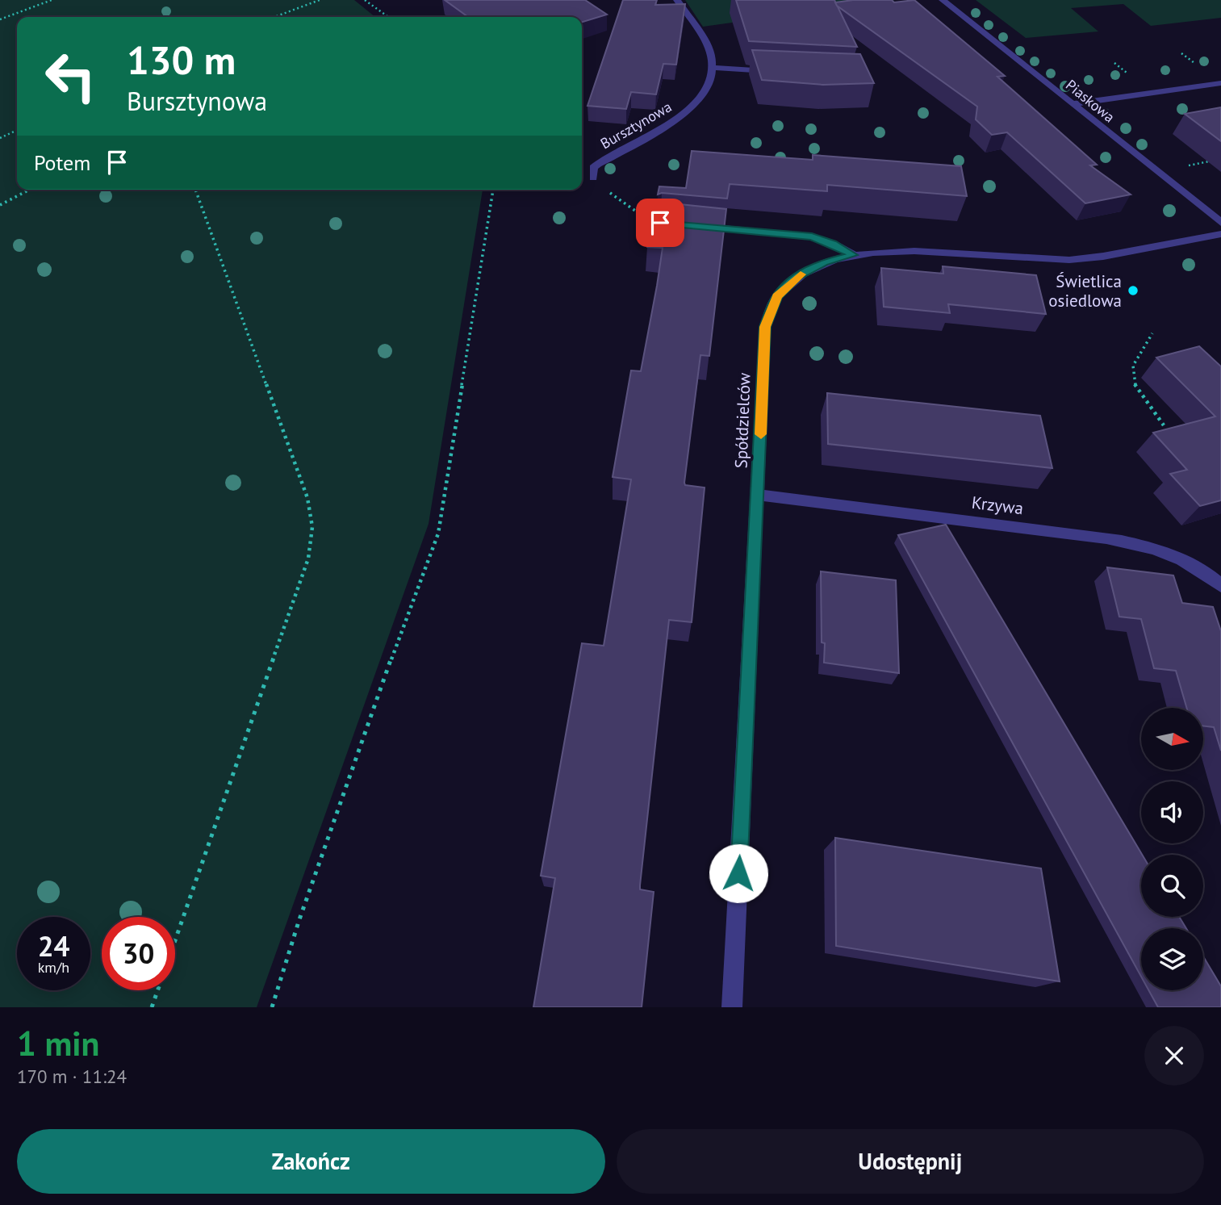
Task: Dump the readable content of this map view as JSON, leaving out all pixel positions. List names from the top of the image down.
{
  "streets": {
    "street": [
      "Piaskowa",
      "Bursztynowa",
      "Spółdzielców",
      "Krzywa"
    ]
  },
  "crossings": [
    ["Spółdzielców", "Krzywa"]
  ],
  "places": ["Świetlica osiedlowa"],
  "north": "right",
  "page": {
    "turn": ["130 m", "Bursztynowa"],
    "then": "Potem",
    "speed": "24 km/h",
    "limit": "30",
    "heading": ["1 min", "170 m · 11:24"],
    "buttons": ["Zakończ", "Udostępnij"]
  }
}
